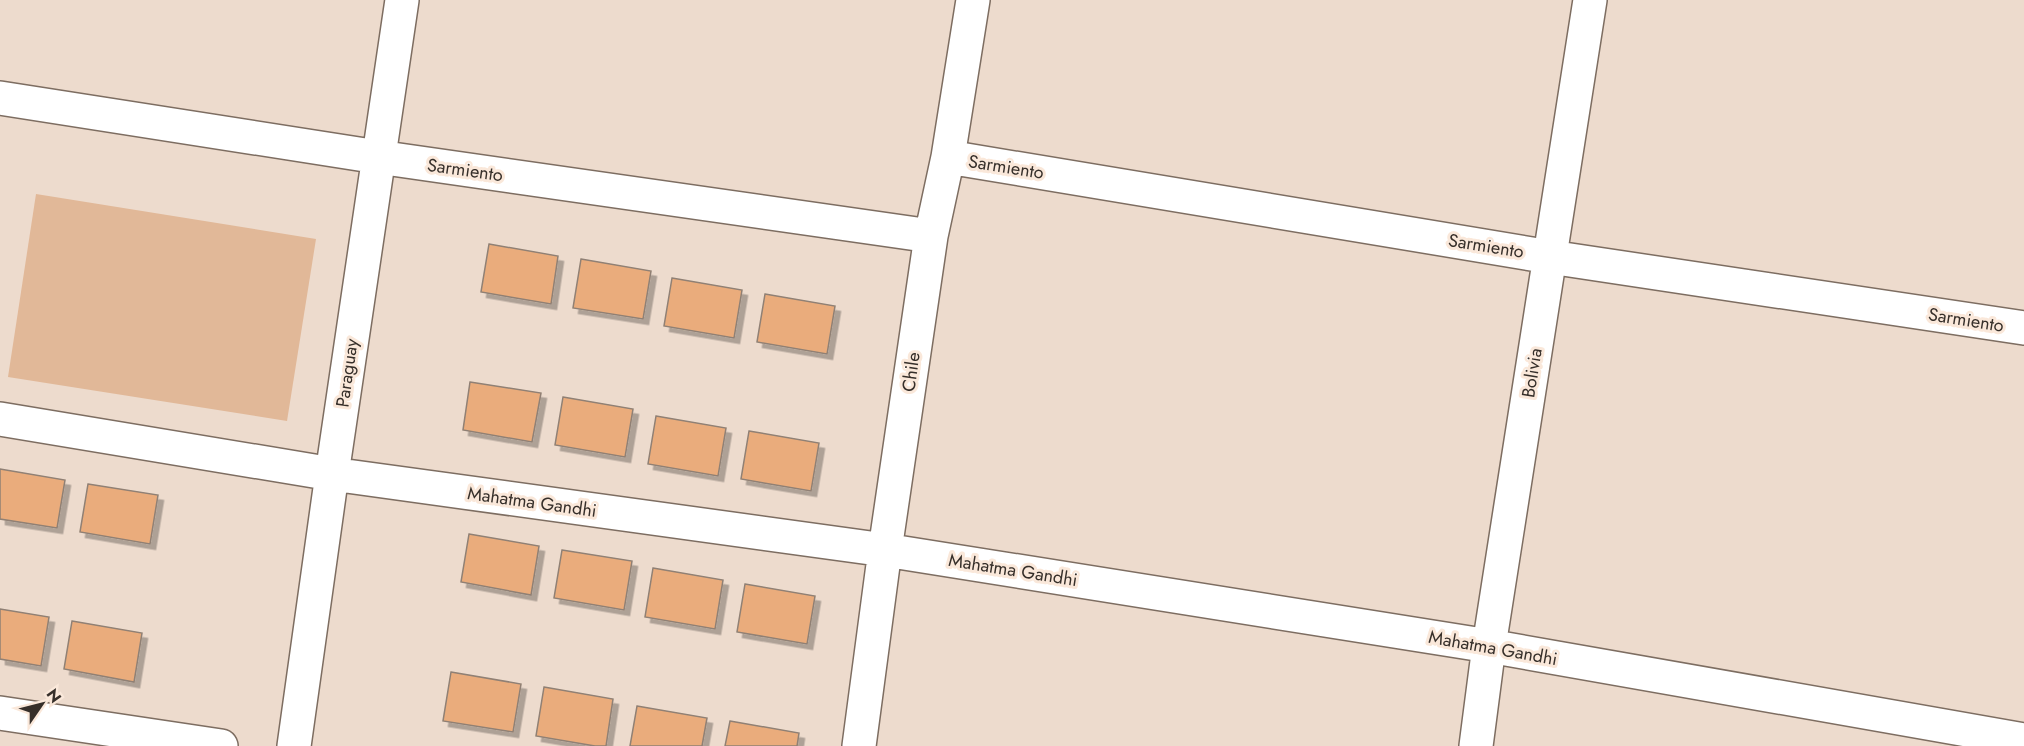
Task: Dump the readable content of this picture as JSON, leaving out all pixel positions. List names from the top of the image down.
{
  "streets": {
    "street": [
      "Sarmiento",
      "Chile",
      "Paraguay",
      "Bolivia",
      "Mahatma Gandhi"
    ]
  },
  "crossings": [
    ["Sarmiento", "Chile"],
    ["Sarmiento", "Paraguay"],
    ["Sarmiento", "Bolivia"],
    ["Chile", "Mahatma Gandhi"],
    ["Paraguay", "Mahatma Gandhi"],
    ["Bolivia", "Mahatma Gandhi"]
  ],
  "north": "top right"
}
